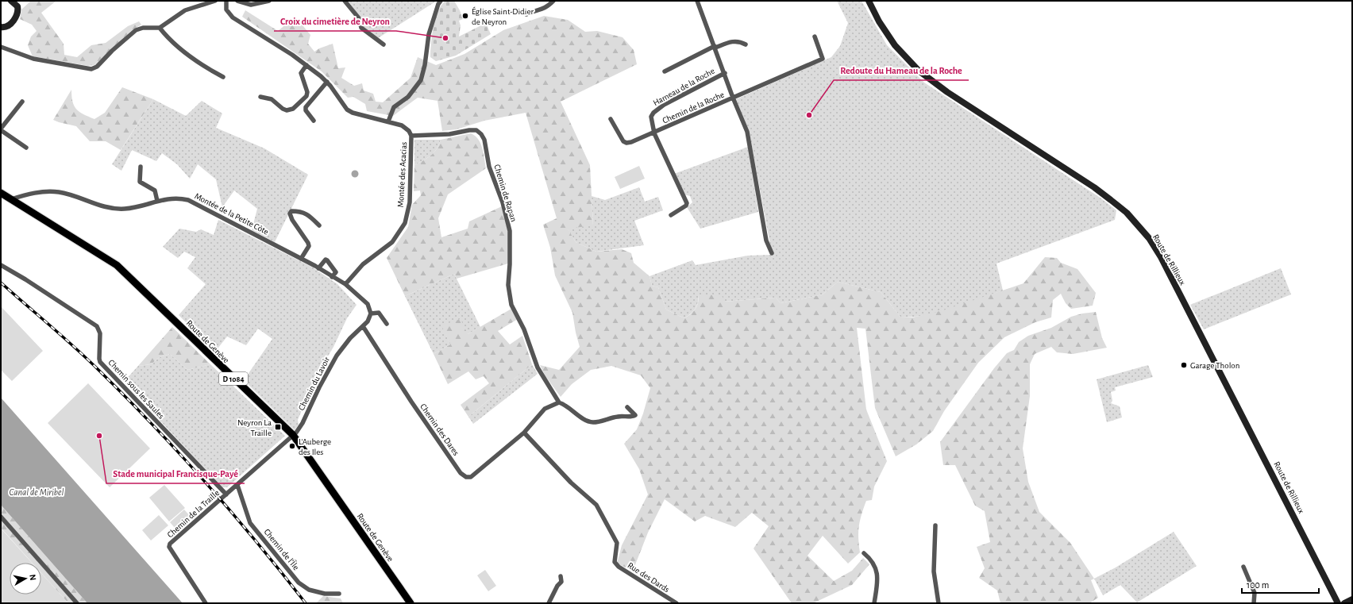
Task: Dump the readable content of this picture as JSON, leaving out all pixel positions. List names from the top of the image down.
{
  "streets": {
    "main road": ["Route de Genève", "D 1084"],
    "street": [
      "Hameau de la Roche",
      "Chemin de la Roche",
      "Montée des Acacias",
      "Chemin de Rapan",
      "Montée de la Petite Côte",
      "Route de Rillieux",
      "Chemin du Lavoir",
      "Chemin sous les Saules",
      "Chemin des Dares",
      "Chemin de la Traille",
      "Chemin de l'Île",
      "Rue des Dards"
    ]
  },
  "crossings": [
    ["Hameau de la Roche", "Chemin de la Roche"],
    ["Montée des Acacias", "Chemin de Rapan"],
    ["Montée des Acacias", "Montée de la Petite Côte"],
    ["Chemin de Rapan", "Chemin des Dares"],
    ["Montée de la Petite Côte", "Route de Genève"],
    ["Route de Genève", "Chemin du Lavoir"],
    ["Route de Genève", "Chemin de la Traille"],
    ["Chemin du Lavoir", "Chemin des Dares"],
    ["Chemin du Lavoir", "Chemin de la Traille"],
    ["Chemin sous les Saules", "Chemin de la Traille"],
    ["Chemin des Dares", "Rue des Dards"],
    ["Chemin de la Traille", "Chemin de l'Île"]
  ],
  "water": ["Canal de Miribel"],
  "places": {
    "other": [
      "Église Saint-Didier de Neyron",
      "Croix du cimetière de Neyron",
      "Redoute du Hameau de la Roche",
      "Garage Tholon",
      "Stade municipal Francisque-Payé",
      "L'Auberge des Iles"
    ],
    "transit": ["Neyron La Traille"]
  },
  "scale_bar": "100 m",
  "north": "right"
}
